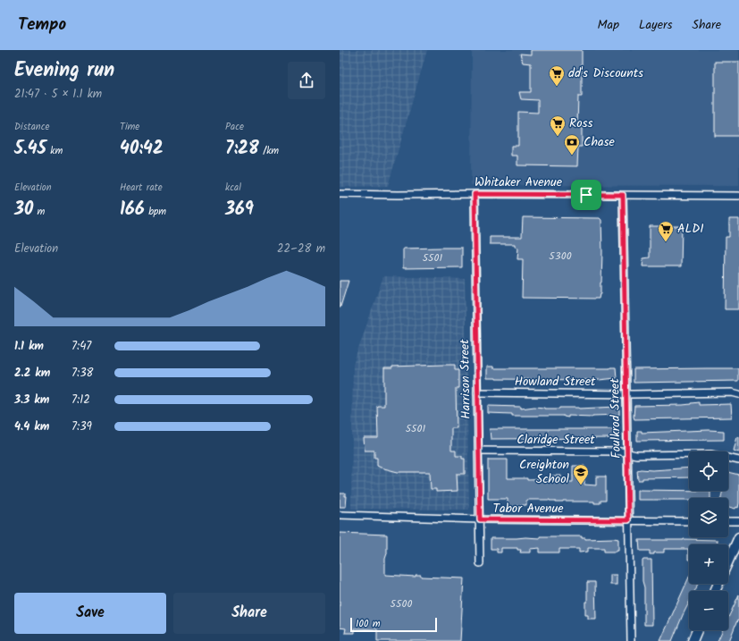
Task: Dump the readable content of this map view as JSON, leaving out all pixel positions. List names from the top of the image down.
{
  "streets": {
    "street": [
      "Whitaker Avenue",
      "Harrison Street",
      "Howland Street",
      "Foulkrod Street",
      "Claridge Street",
      "Tabor Avenue"
    ]
  },
  "crossings": [
    ["Whitaker Avenue", "Harrison Street"],
    ["Whitaker Avenue", "Foulkrod Street"],
    ["Harrison Street", "Howland Street"],
    ["Harrison Street", "Claridge Street"],
    ["Harrison Street", "Tabor Avenue"],
    ["Howland Street", "Foulkrod Street"],
    ["Foulkrod Street", "Claridge Street"],
    ["Foulkrod Street", "Tabor Avenue"]
  ],
  "places": {
    "supermarket": ["dd's Discounts", "Ross", "ALDI"],
    "bank": ["Chase"],
    "school or university": ["Creighton School"]
  },
  "house_numbers": [
    "5300",
    "5501",
    "5501",
    "5500"
  ],
  "scale_bar": "100 m",
  "page": {
    "header": "Tempo",
    "nav": ["Map", "Layers", "Share"],
    "heading": ["Evening run", "21:47 · 5 × 1.1 km"],
    "stats": [
      ["Distance", "5.45 km"],
      ["Time", "40:42"],
      ["Pace", "7:28 /km"],
      ["Elevation", "30 m"],
      ["Heart rate", "166 bpm"],
      ["kcal", "369"]
    ],
    "chart": ["Elevation", "22–28 m"],
    "list": [
      {
        "name": "1.1 km",
        "note": "7:47"
      },
      {
        "name": "2.2 km",
        "note": "7:38"
      },
      {
        "name": "3.3 km",
        "note": "7:12"
      },
      {
        "name": "4.4 km",
        "note": "7:39"
      }
    ],
    "map_buttons": ["+", "−"],
    "buttons": ["Save", "Share"],
    "scale": "100 m"
  }
}
